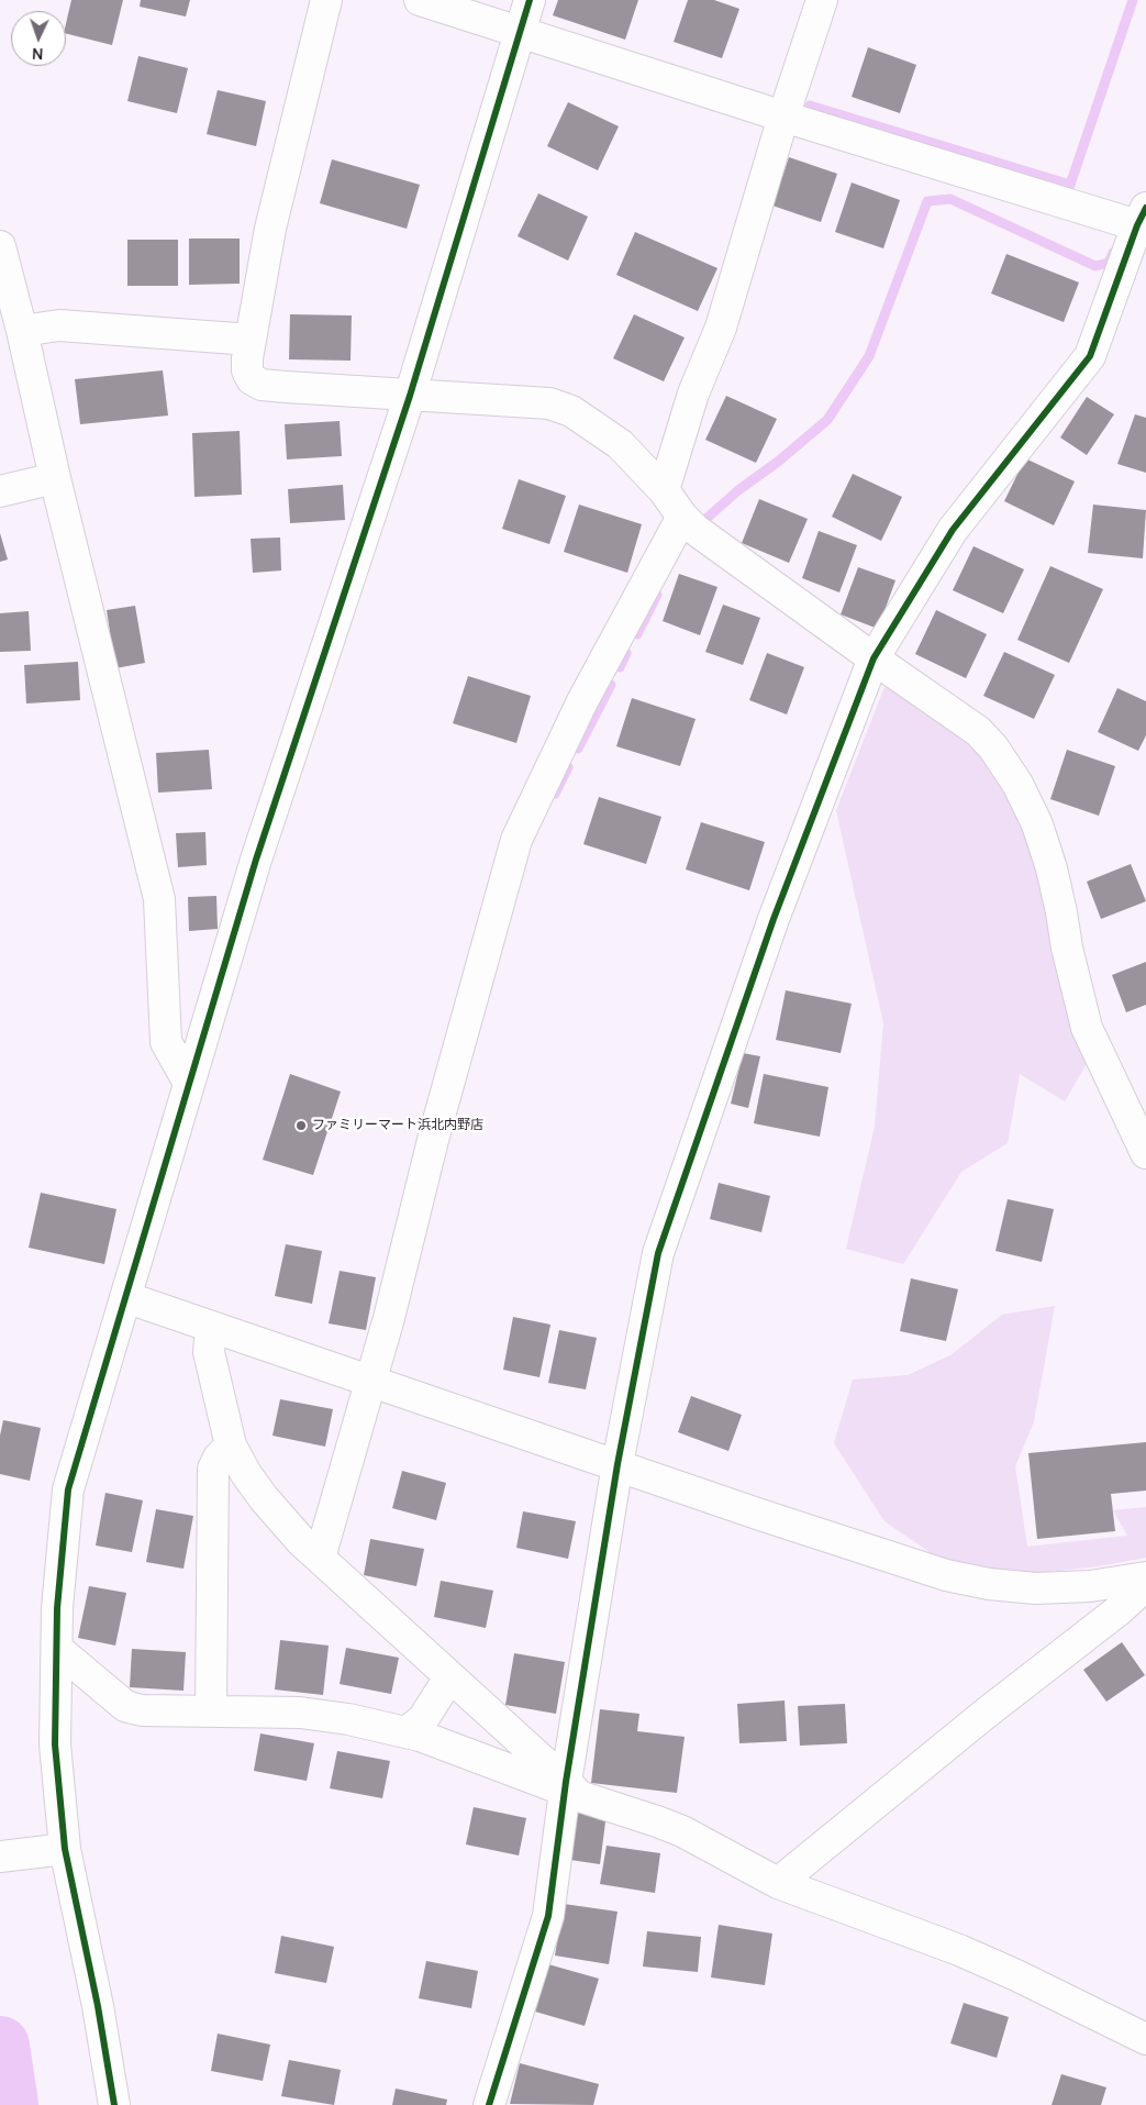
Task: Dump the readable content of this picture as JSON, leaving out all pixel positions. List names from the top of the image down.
{
  "places": ["ファミリーマート浜北内野店"],
  "north": "bottom"
}
